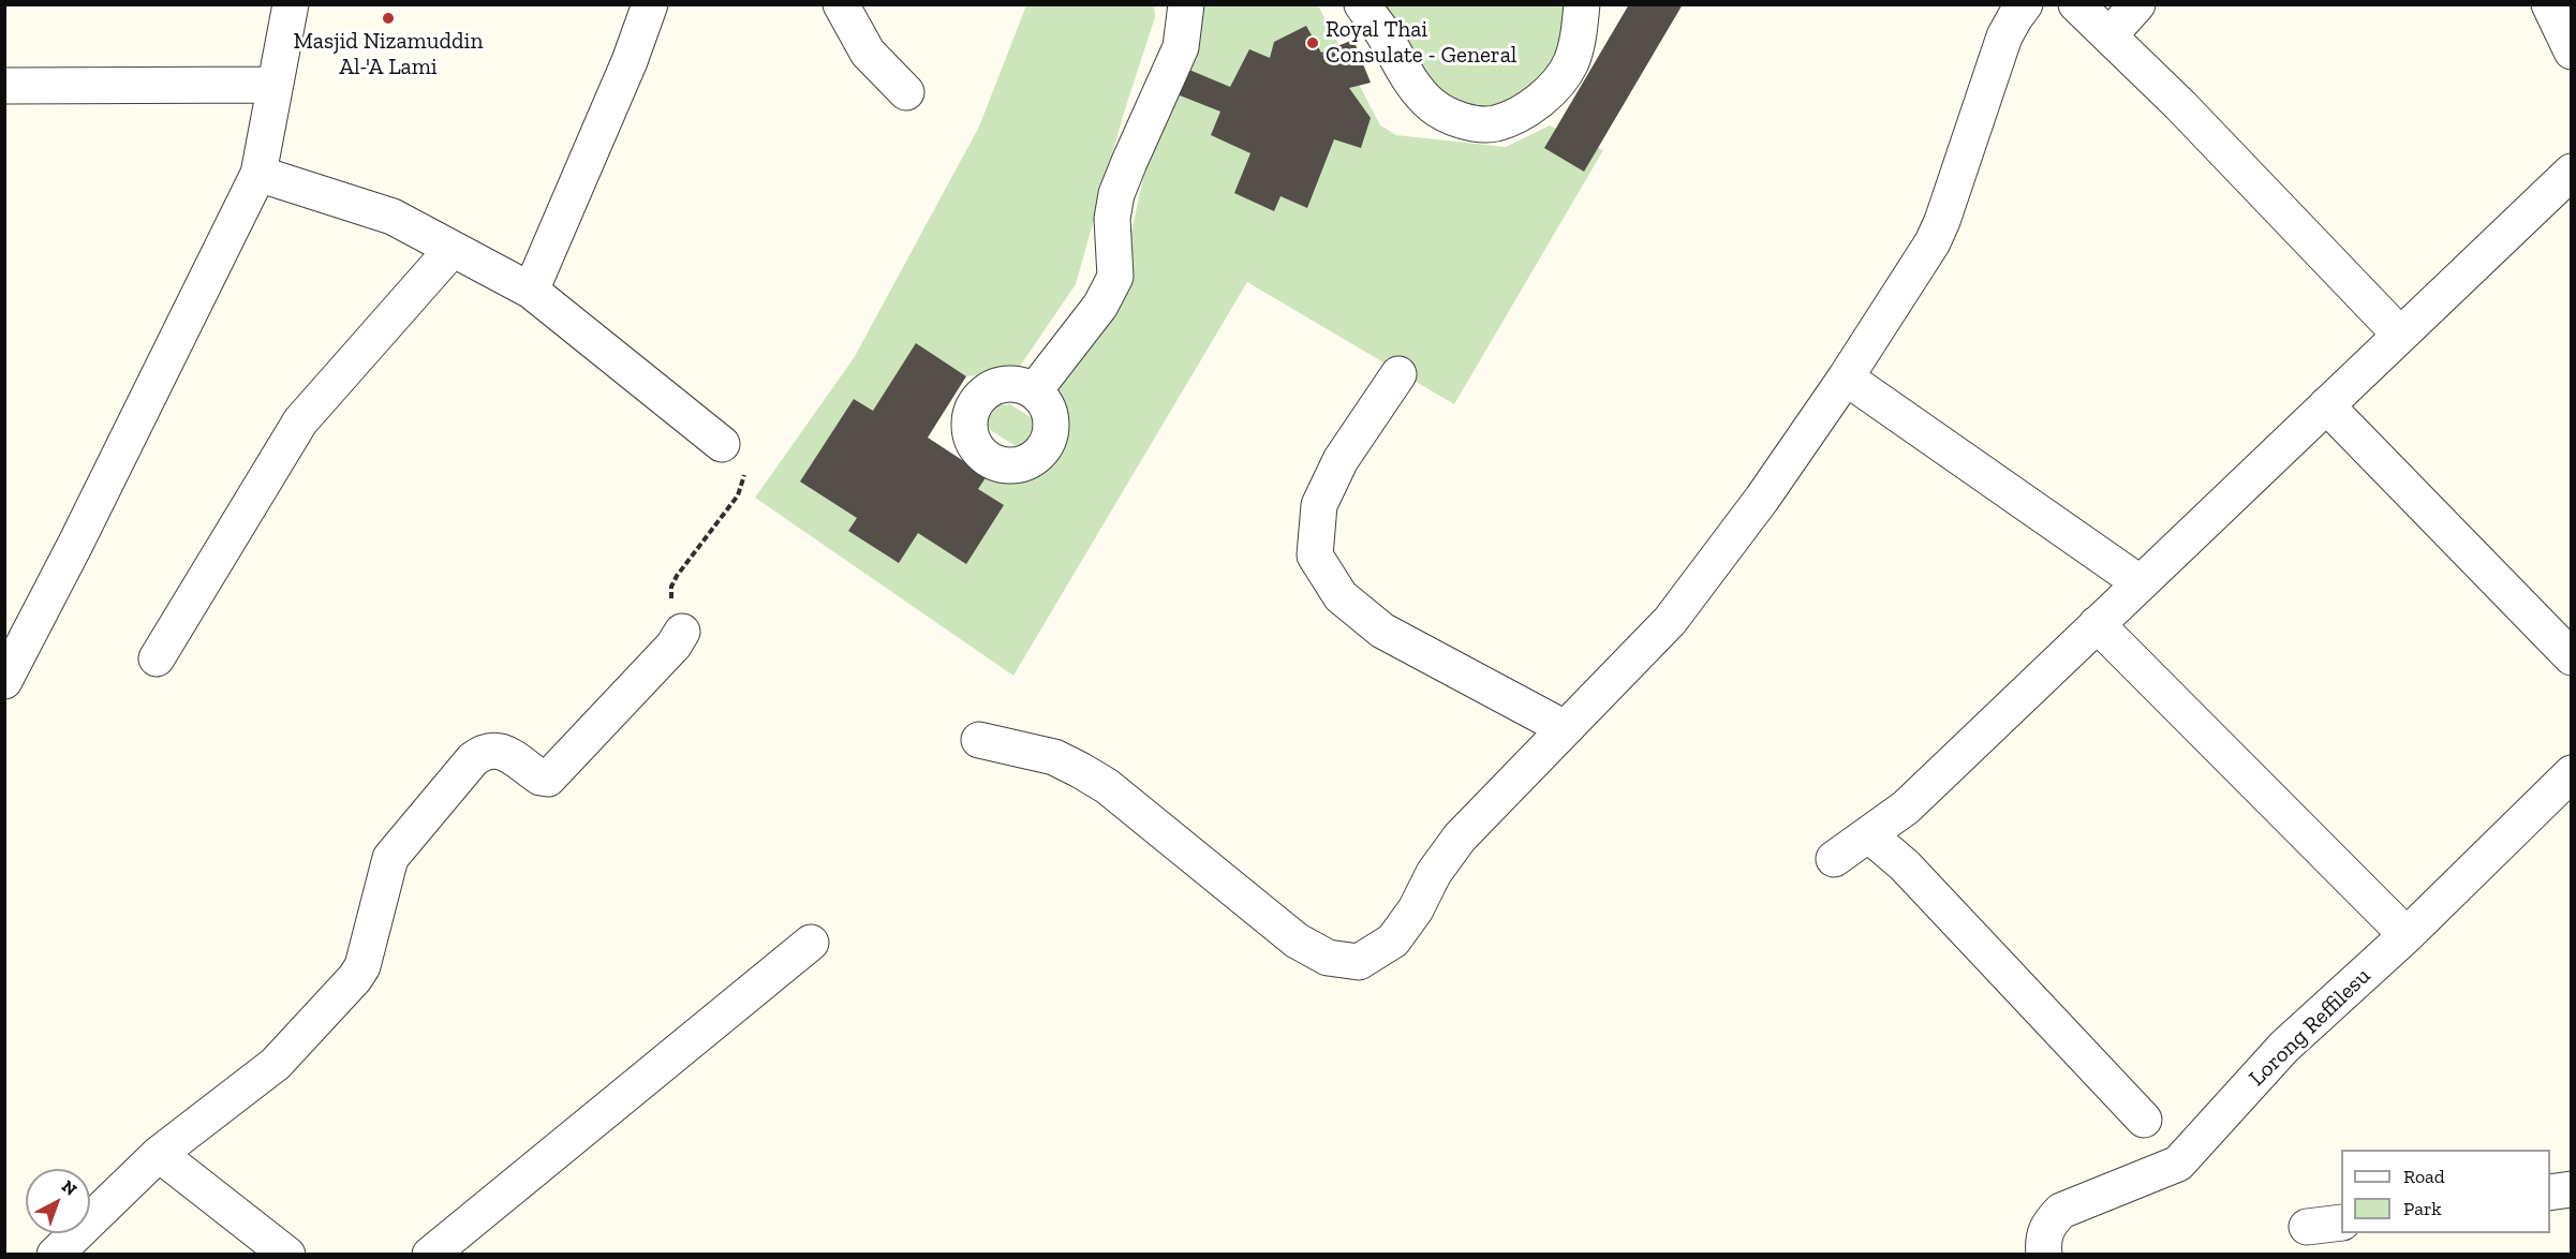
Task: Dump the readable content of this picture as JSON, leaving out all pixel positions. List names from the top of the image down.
{
  "streets": {
    "street": ["Lorong Reffilesu"]
  },
  "places": ["Masjid Nizamuddin Al-'A Lami", "Royal Thai Consulate - General"],
  "legend": ["Road", "Park"],
  "north": "top right"
}
